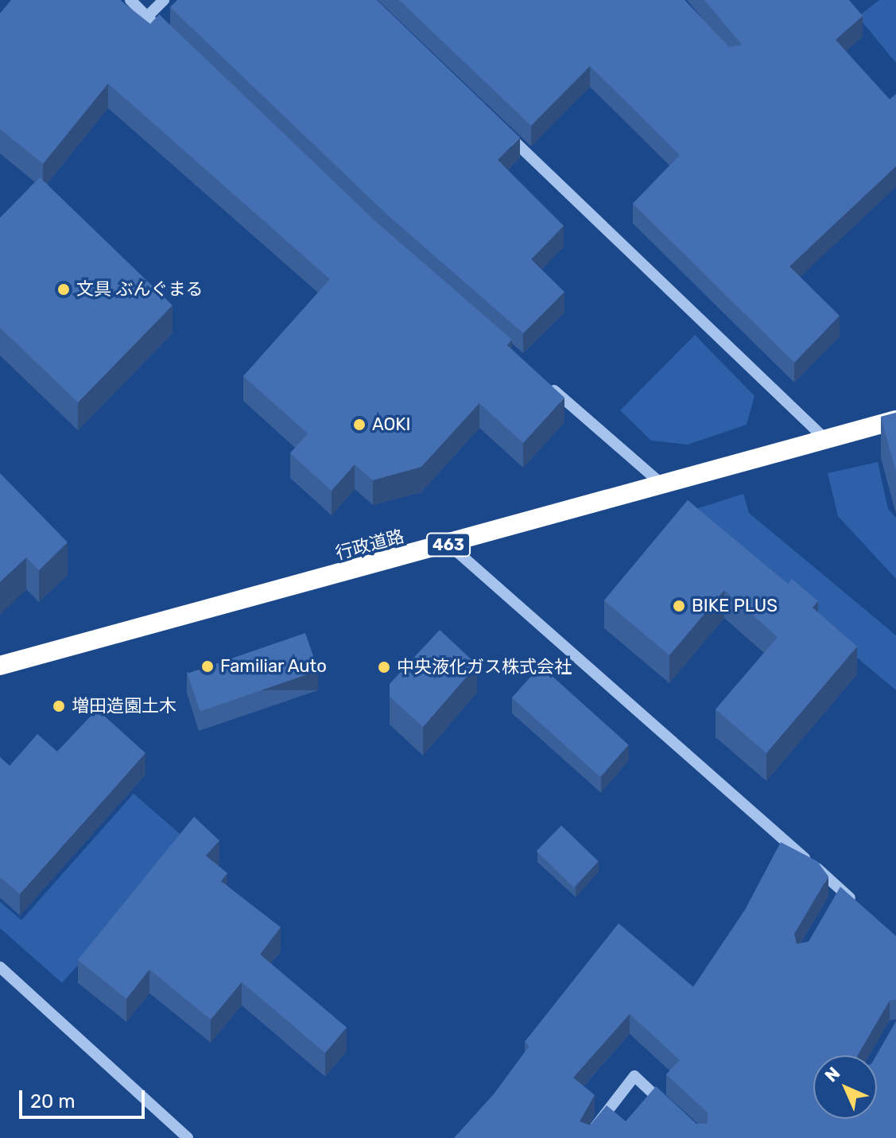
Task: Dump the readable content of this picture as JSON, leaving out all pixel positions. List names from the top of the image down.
{
  "streets": {
    "highway": ["行政道路", "463"]
  },
  "places": [
    "文具 ぶんぐまる",
    "AOKI",
    "BIKE PLUS",
    "Familiar Auto",
    "中央液化ガス株式会社",
    "増田造園土木"
  ],
  "scale_bar": "20 m",
  "north": "top left"
}
